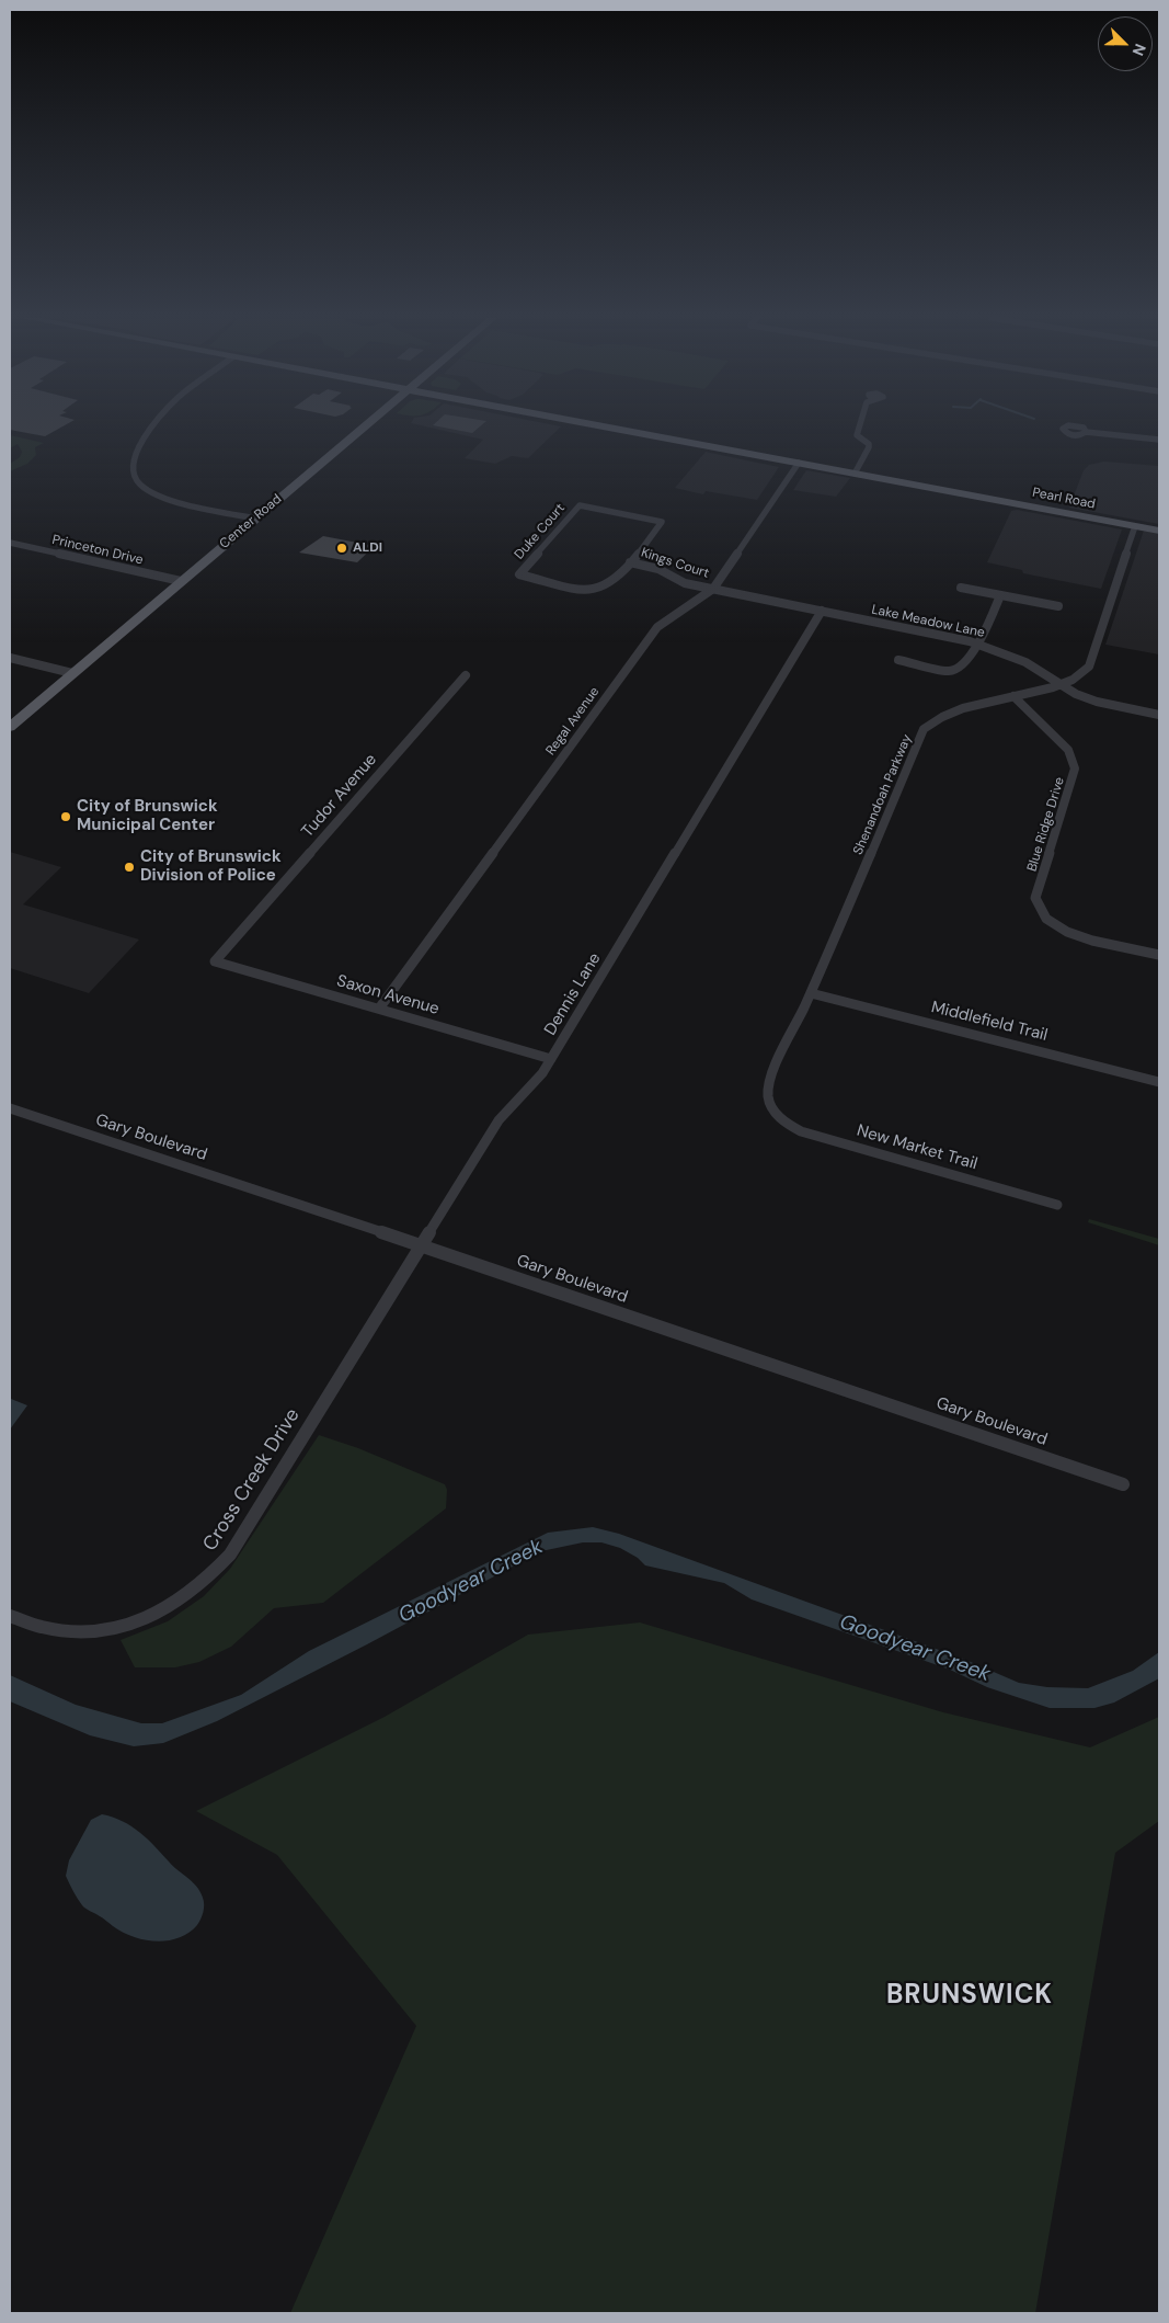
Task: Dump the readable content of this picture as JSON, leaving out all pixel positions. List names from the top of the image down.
{
  "streets": {
    "main road": ["Pearl Road", "Center Road"],
    "street": [
      "Duke Court",
      "Princeton Drive",
      "Kings Court",
      "Lake Meadow Lane",
      "Regal Avenue",
      "Shenandoah Parkway",
      "Tudor Avenue",
      "Blue Ridge Drive",
      "Dennis Lane",
      "Saxon Avenue",
      "Middlefield Trail",
      "Gary Boulevard",
      "New Market Trail",
      "Cross Creek Drive"
    ]
  },
  "crossings": [
    ["Pearl Road", "Regal Avenue"],
    ["Pearl Road", "Shenandoah Parkway"],
    ["Center Road", "Princeton Drive"],
    ["Duke Court", "Kings Court"],
    ["Kings Court", "Lake Meadow Lane"],
    ["Kings Court", "Regal Avenue"],
    ["Lake Meadow Lane", "Regal Avenue"],
    ["Lake Meadow Lane", "Shenandoah Parkway"],
    ["Lake Meadow Lane", "Dennis Lane"],
    ["Regal Avenue", "Saxon Avenue"],
    ["Shenandoah Parkway", "Blue Ridge Drive"],
    ["Shenandoah Parkway", "Middlefield Trail"],
    ["Shenandoah Parkway", "New Market Trail"],
    ["Tudor Avenue", "Saxon Avenue"],
    ["Dennis Lane", "Saxon Avenue"],
    ["Dennis Lane", "Gary Boulevard"],
    ["Dennis Lane", "Cross Creek Drive"]
  ],
  "districts": ["BRUNSWICK"],
  "water": ["Goodyear Creek"],
  "places": ["ALDI", "City of Brunswick Municipal Center", "City of Brunswick Division of Police"],
  "north": "bottom right"
}
